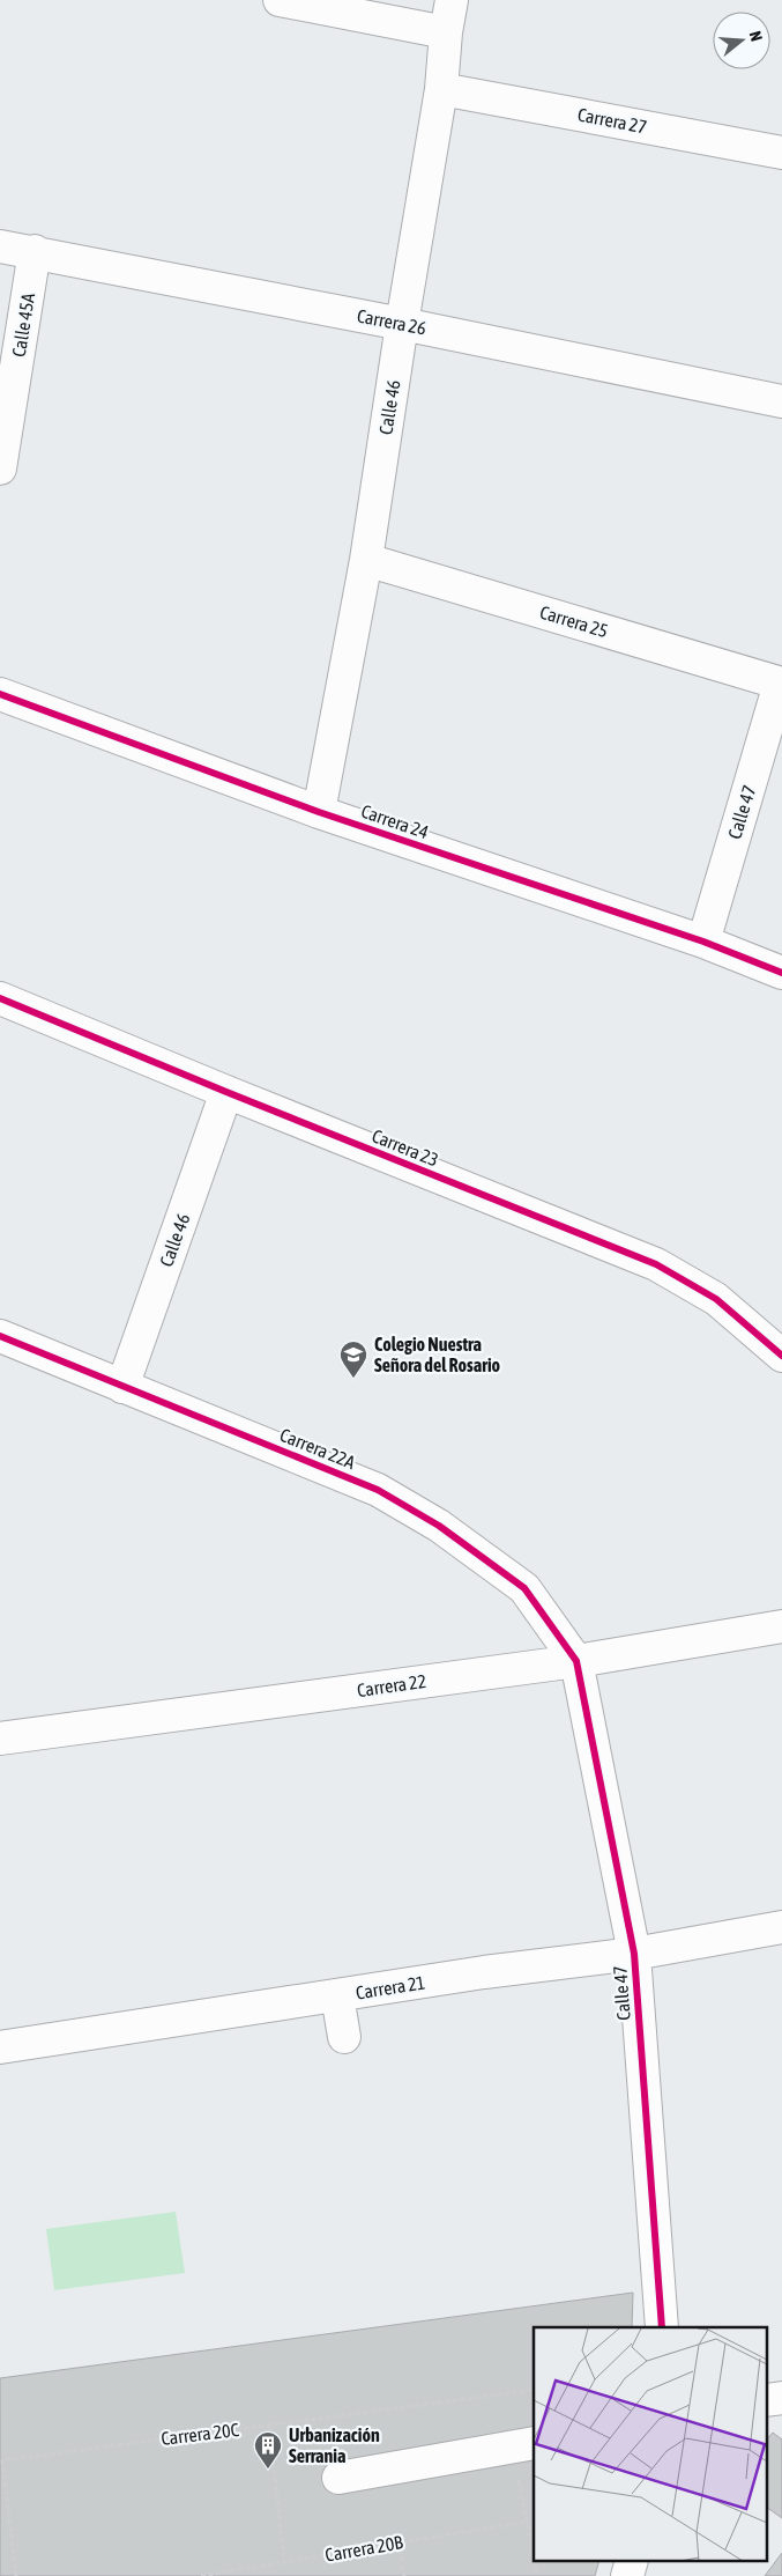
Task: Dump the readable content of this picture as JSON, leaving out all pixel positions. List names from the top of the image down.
{
  "streets": {
    "street": [
      "Carrera 27",
      "Carrera 26",
      "Calle 45A",
      "Calle 46",
      "Carrera 25",
      "Calle 47",
      "Carrera 24",
      "Carrera 23",
      "Carrera 22A",
      "Carrera 22",
      "Carrera 21"
    ],
    "path": ["Carrera 20C", "Carrera 20B"]
  },
  "crossings": [
    ["Carrera 27", "Calle 46"],
    ["Carrera 26", "Calle 45A"],
    ["Carrera 26", "Calle 46"],
    ["Calle 46", "Carrera 25"],
    ["Calle 46", "Carrera 24"],
    ["Calle 46", "Carrera 23"],
    ["Calle 46", "Carrera 22A"],
    ["Carrera 25", "Calle 47"],
    ["Calle 47", "Carrera 24"],
    ["Calle 47", "Carrera 22A"],
    ["Calle 47", "Carrera 22"],
    ["Calle 47", "Carrera 21"],
    ["Carrera 22A", "Carrera 22"]
  ],
  "places": {
    "school or university": ["Colegio Nuestra Señora del Rosario"],
    "building": ["Urbanización Serrania"]
  },
  "north": "right"
}
